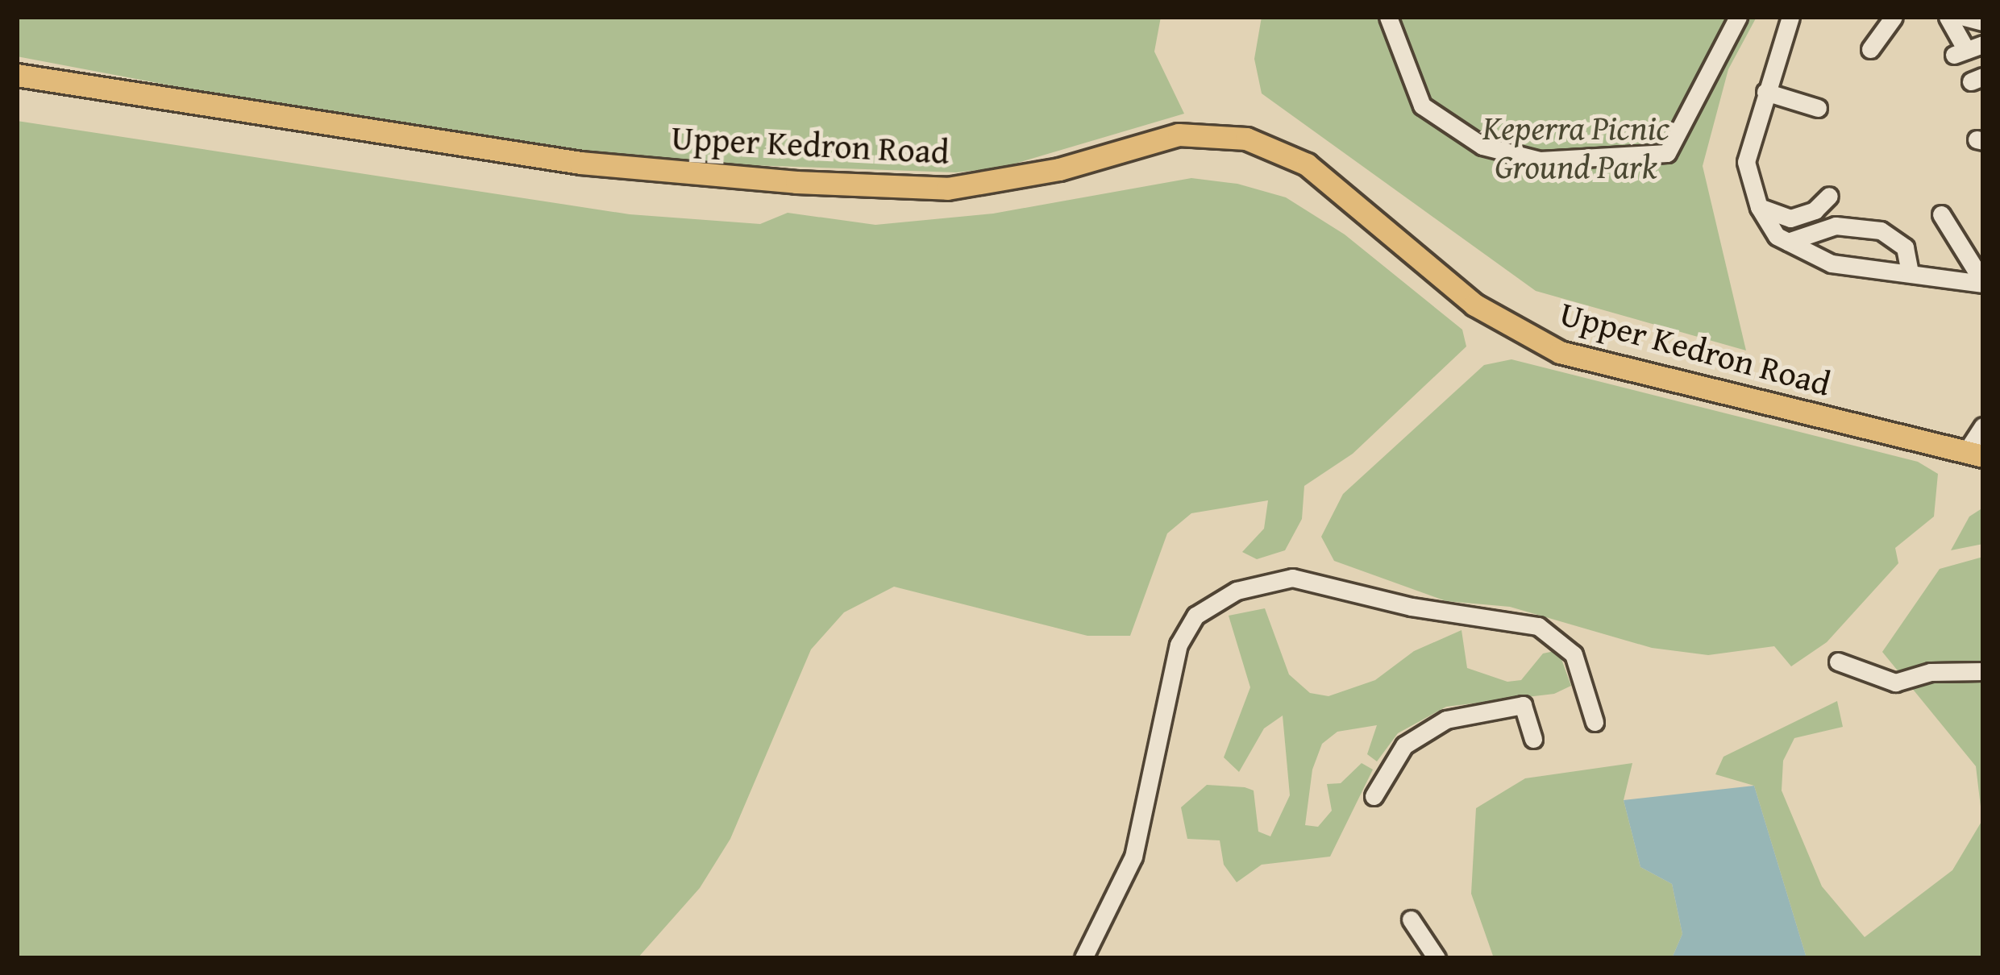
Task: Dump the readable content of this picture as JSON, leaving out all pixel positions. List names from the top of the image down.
{
  "streets": {
    "main road": ["Upper Kedron Road"]
  },
  "parks": ["Keperra Picnic Ground Park"]
}
